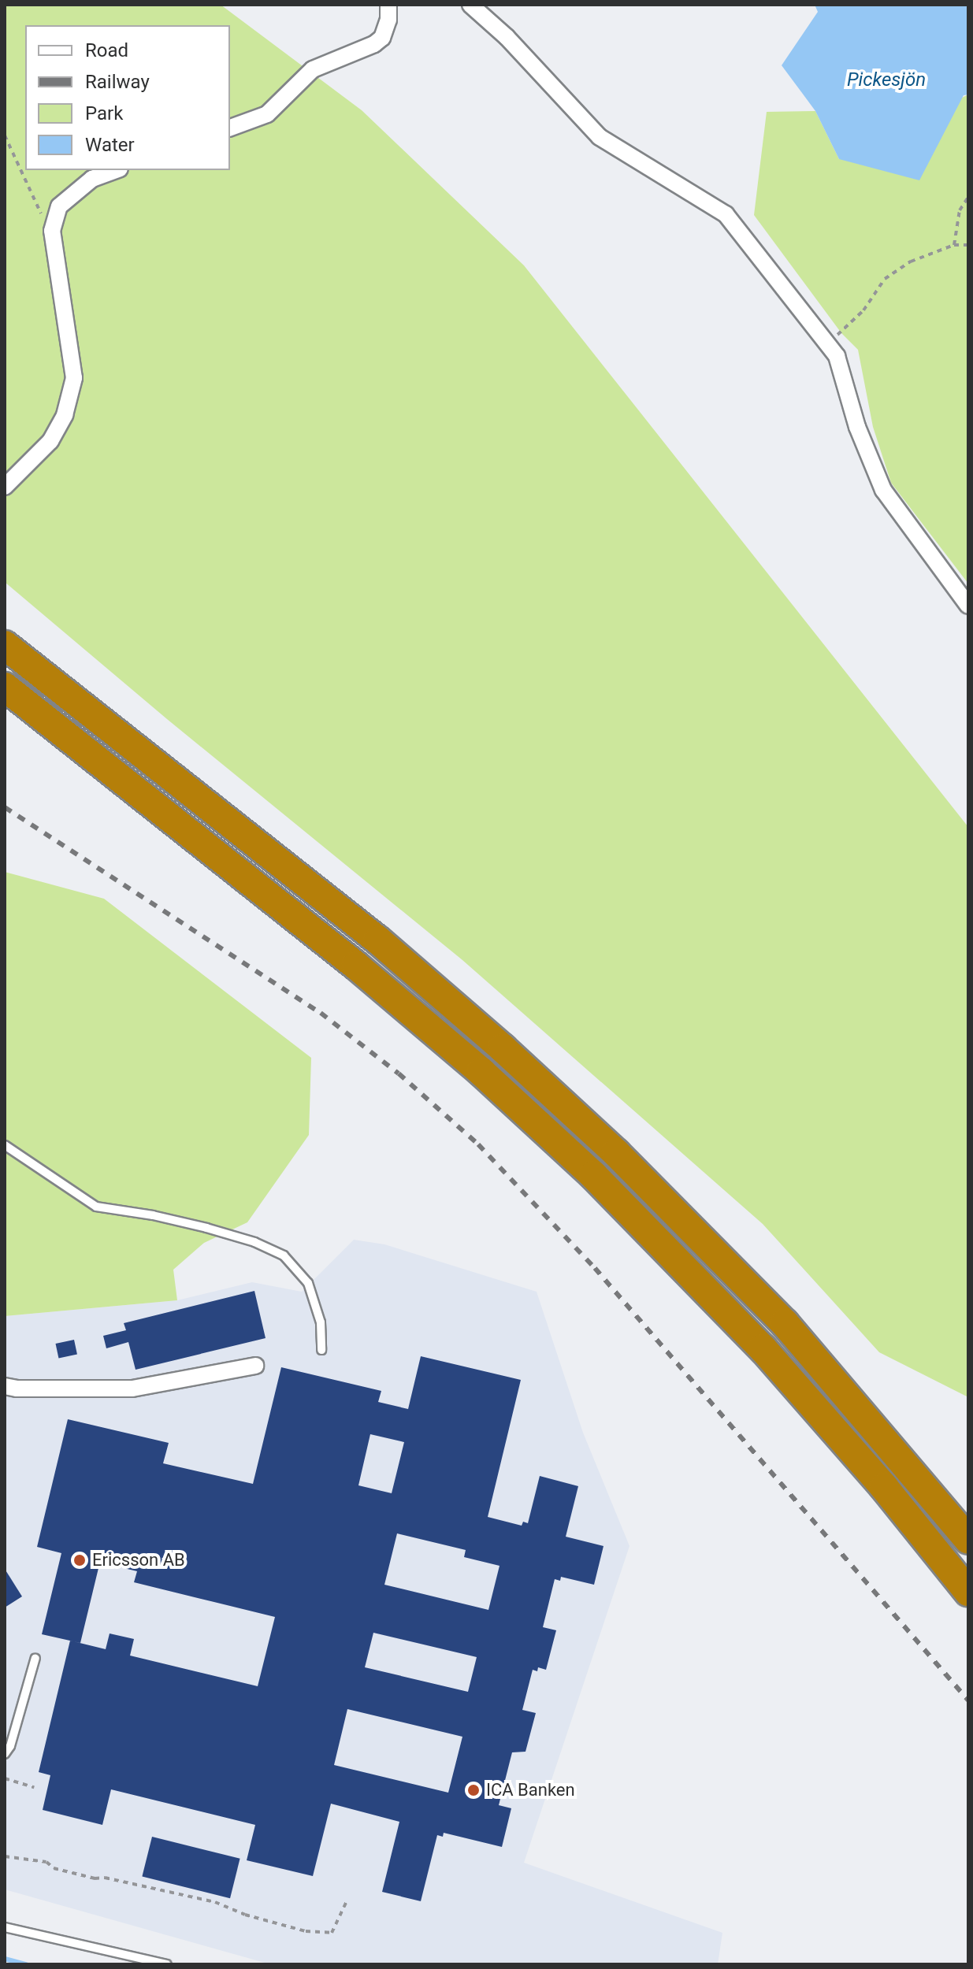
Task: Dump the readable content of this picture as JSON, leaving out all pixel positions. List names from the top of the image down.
{
  "water": ["Pickesjön"],
  "places": ["Ericsson AB", "ICA Banken"],
  "legend": [
    "Road",
    "Railway",
    "Park",
    "Water"
  ]
}
